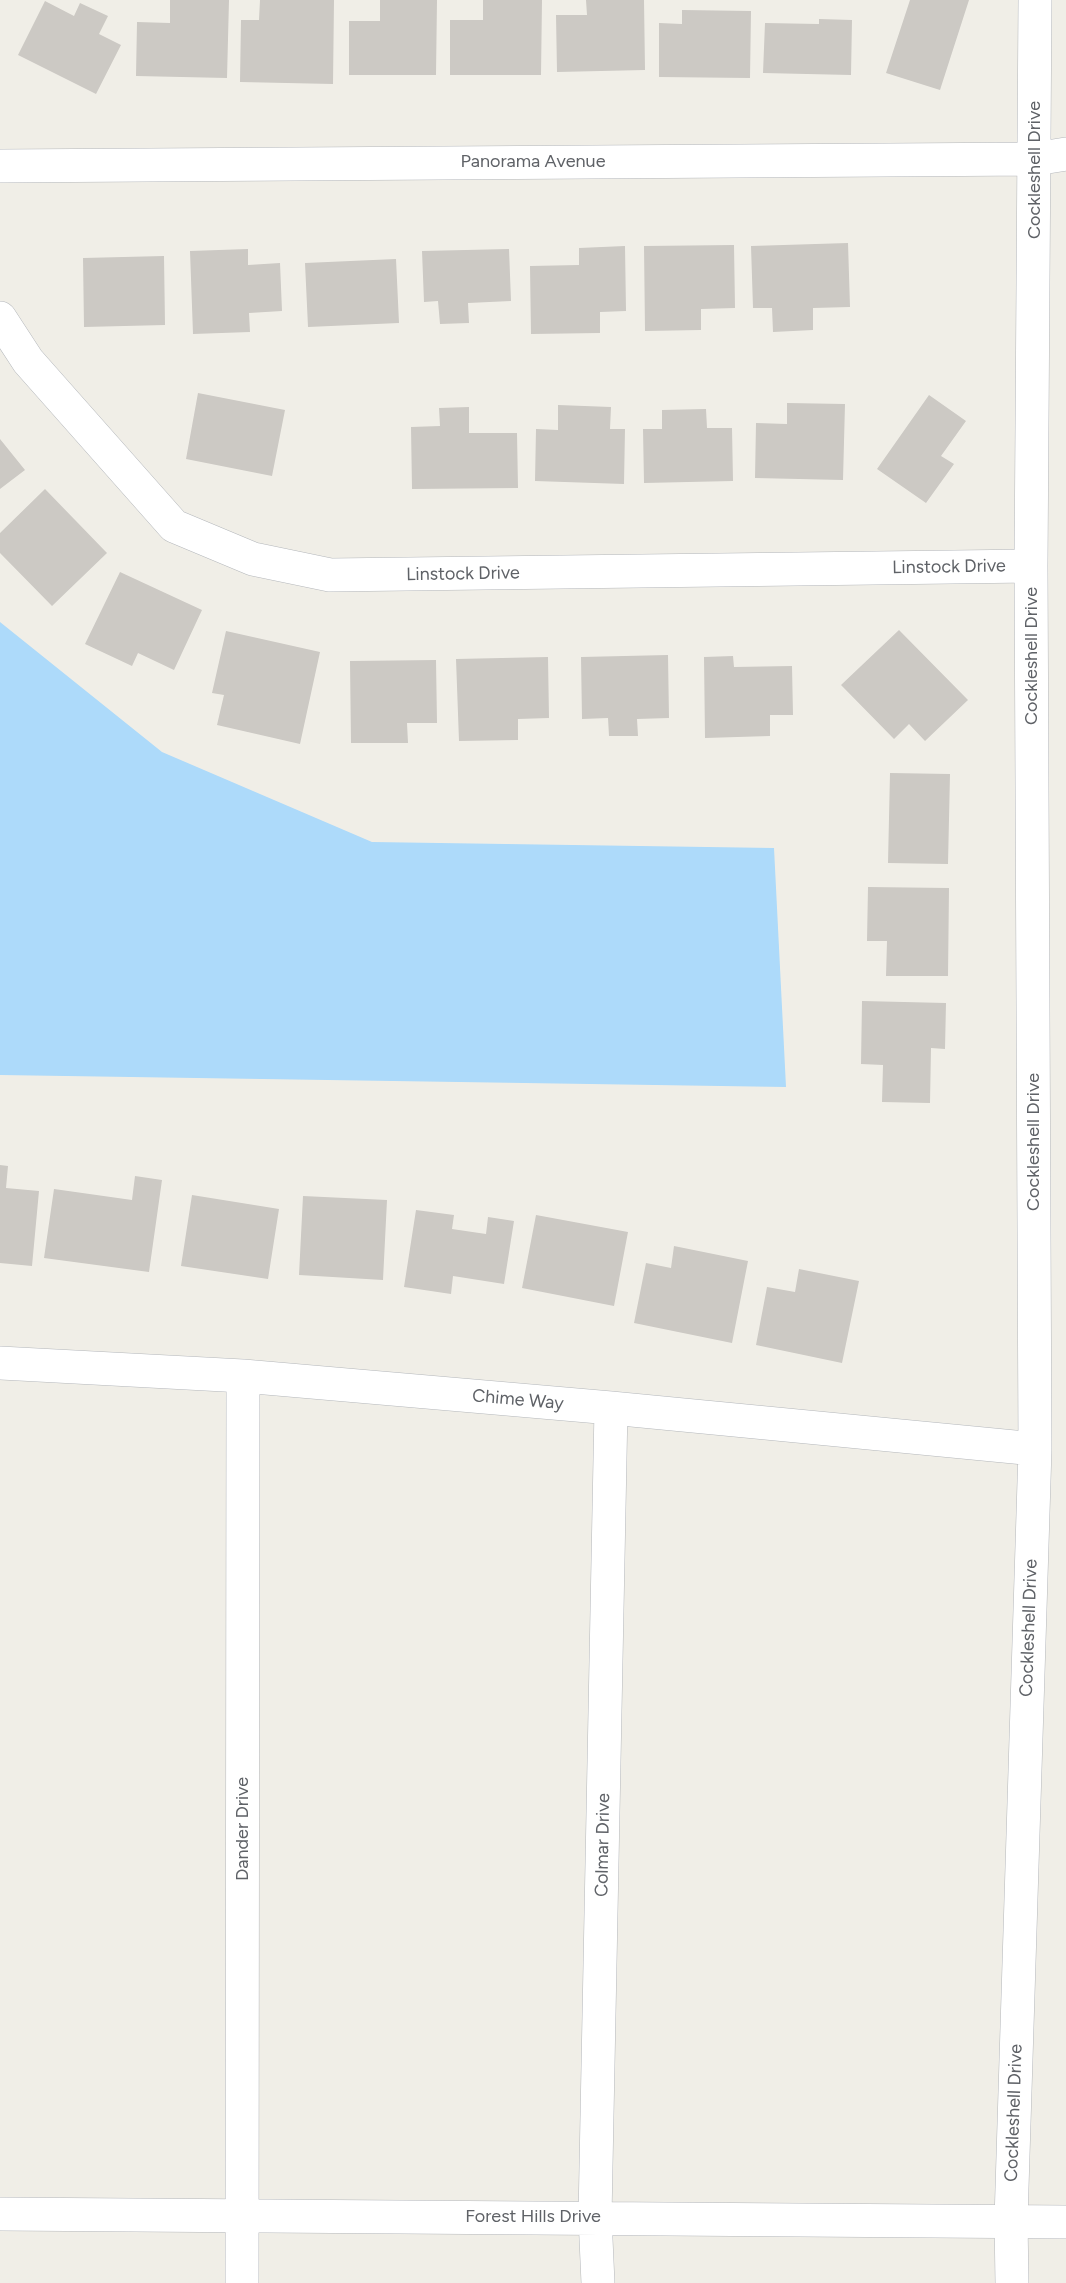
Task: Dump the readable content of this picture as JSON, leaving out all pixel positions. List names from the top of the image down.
{
  "streets": {
    "street": [
      "Panorama Avenue",
      "Cockleshell Drive",
      "Linstock Drive",
      "Chime Way",
      "Dander Drive",
      "Colmar Drive",
      "Forest Hills Drive"
    ]
  },
  "crossings": [
    ["Panorama Avenue", "Cockleshell Drive"],
    ["Cockleshell Drive", "Linstock Drive"],
    ["Cockleshell Drive", "Chime Way"],
    ["Cockleshell Drive", "Forest Hills Drive"],
    ["Chime Way", "Dander Drive"],
    ["Chime Way", "Colmar Drive"],
    ["Dander Drive", "Forest Hills Drive"],
    ["Colmar Drive", "Forest Hills Drive"]
  ]
}
